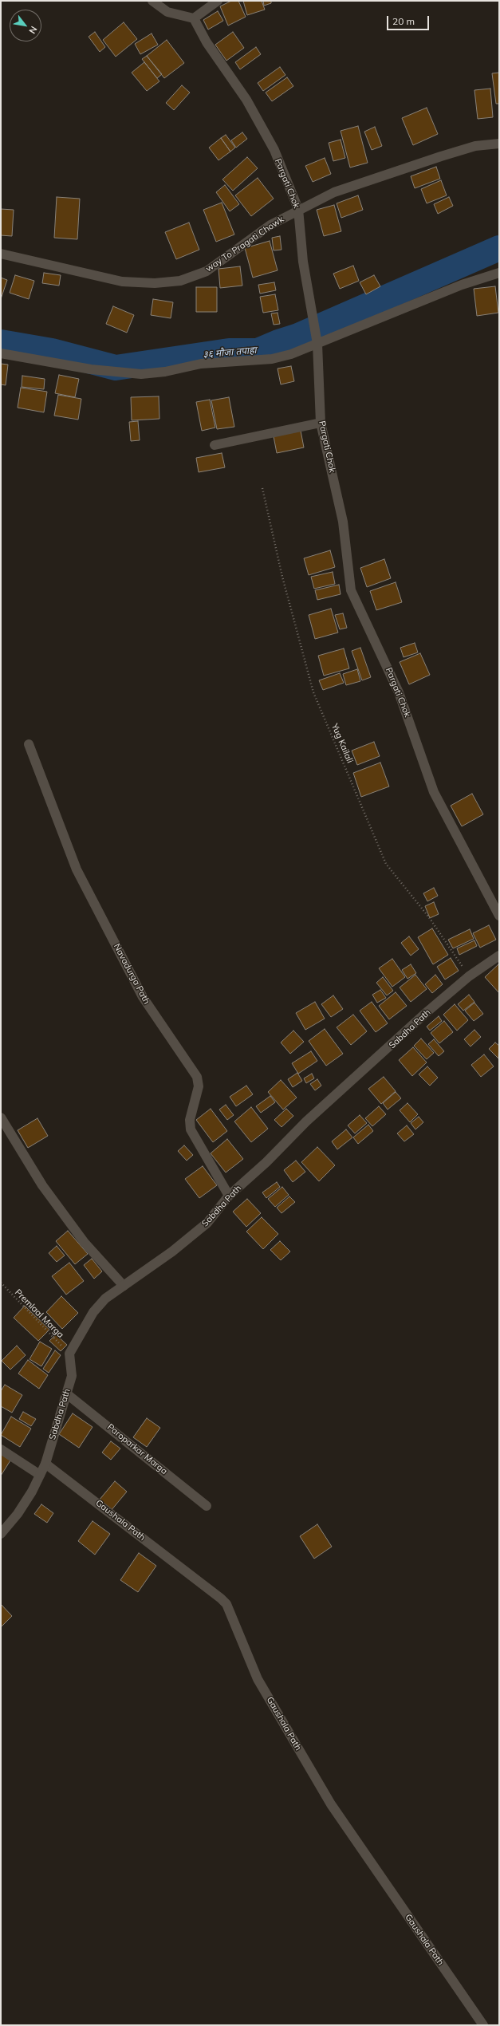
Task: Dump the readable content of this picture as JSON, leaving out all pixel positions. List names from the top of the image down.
{
  "streets": {
    "street": [
      "Pargati Chok",
      "way To Pragati Chowk",
      "Navadurga Path",
      "Sabdha Path",
      "Paroparkar Marga",
      "Gaushala Path"
    ],
    "path": ["Yug Kailali", "Premlaal Marga"]
  },
  "crossings": [
    ["Pargati Chok", "way To Pragati Chowk"],
    ["Yug Kailali", "Sabdha Path"],
    ["Navadurga Path", "Sabdha Path"],
    ["Sabdha Path", "Premlaal Marga"],
    ["Sabdha Path", "Paroparkar Marga"],
    ["Sabdha Path", "Gaushala Path"]
  ],
  "water": ["३६ मौजा तपाहा"],
  "scale_bar": "20 m",
  "north": "bottom right"
}
